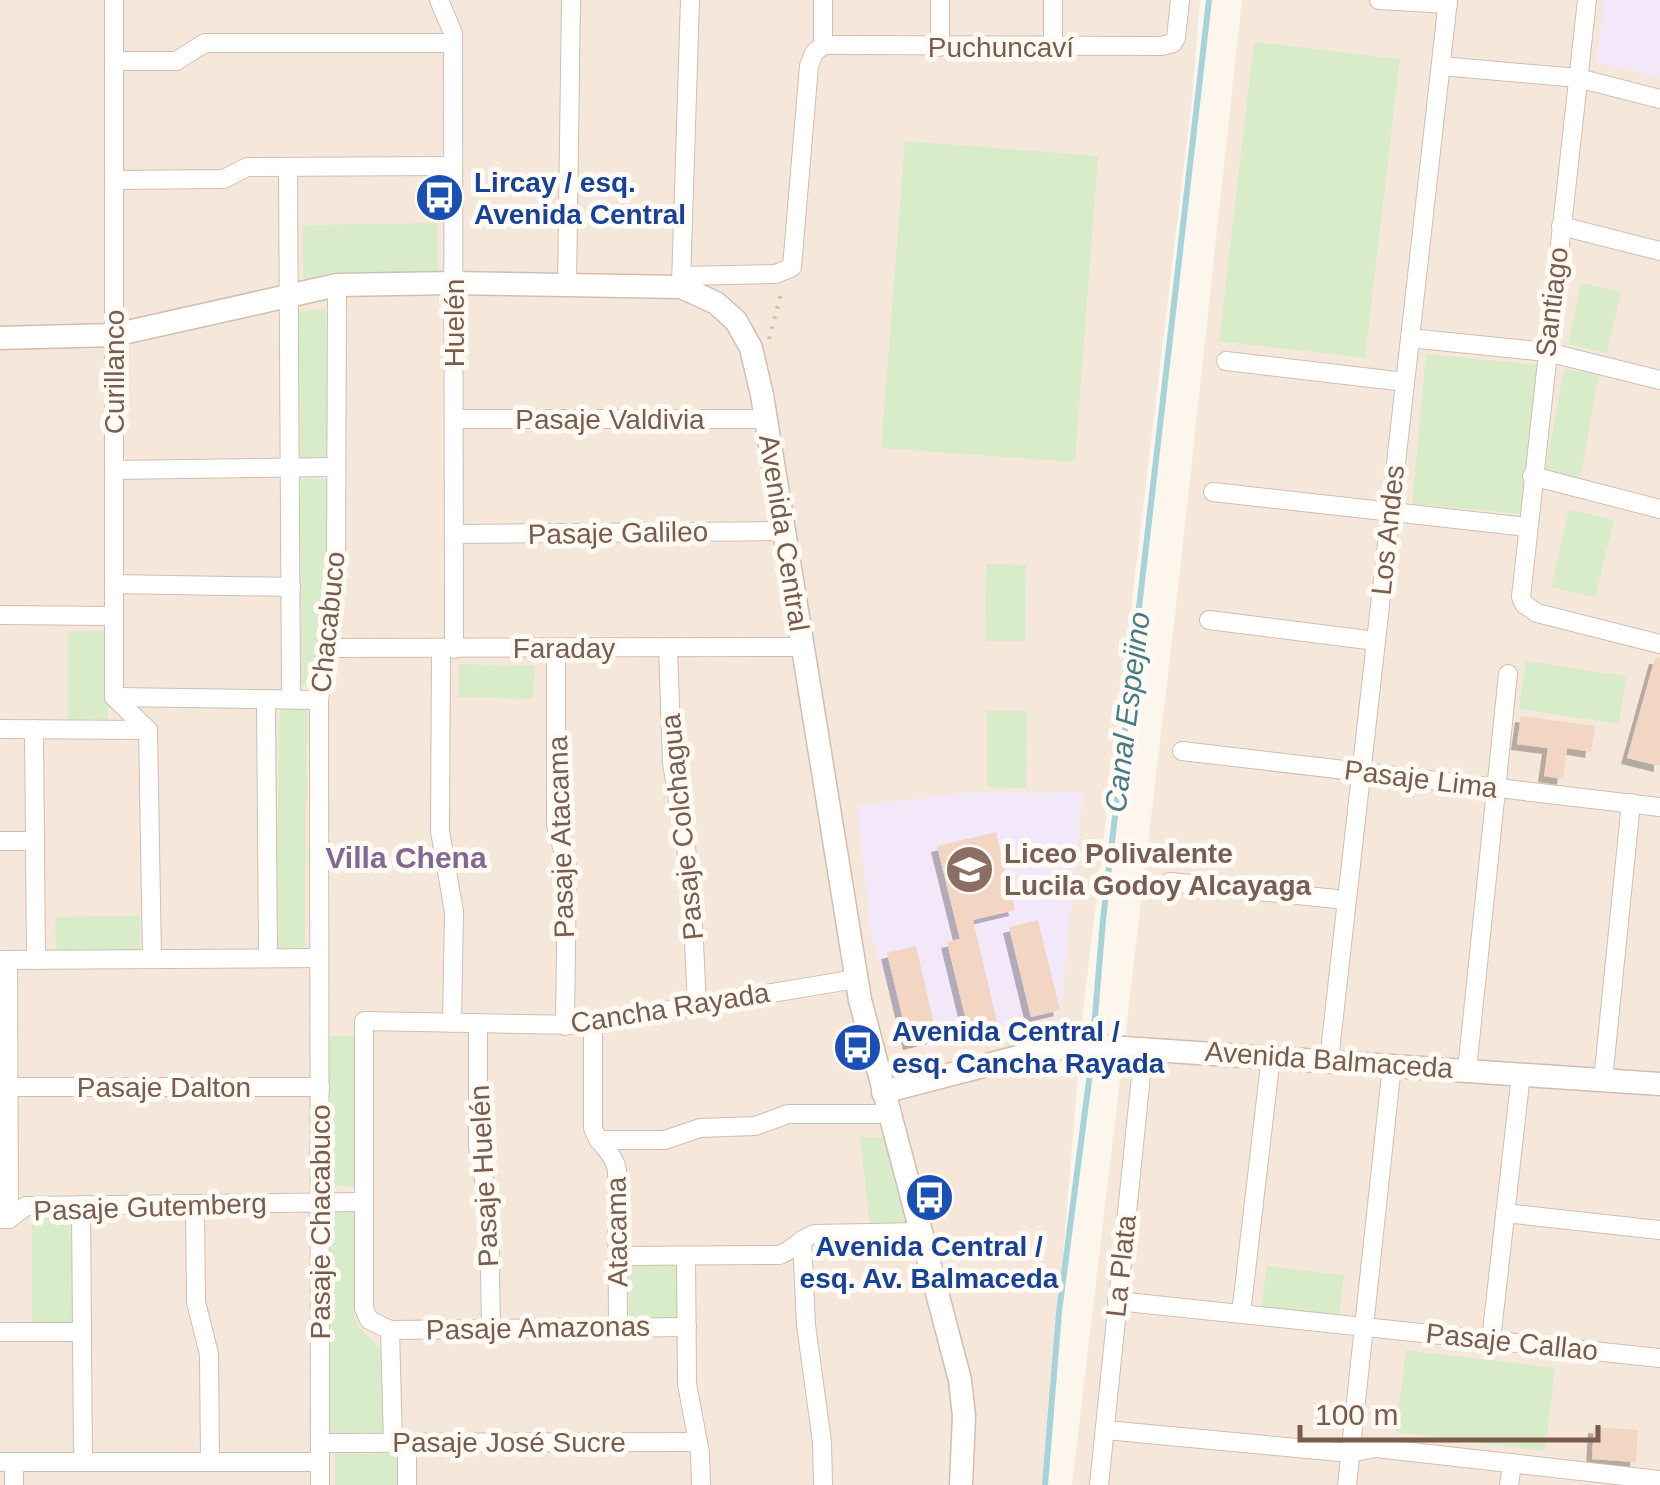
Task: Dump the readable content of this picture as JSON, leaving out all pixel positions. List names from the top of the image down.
{
  "streets": {
    "street": [
      "Puchuncaví",
      "Santiago",
      "Huelén",
      "Curillanco",
      "Pasaje Valdivia",
      "Los Andes",
      "Pasaje Galileo",
      "Avenida Central",
      "Chacabuco",
      "Faraday",
      "Pasaje Lima",
      "Pasaje Colchagua",
      "Pasaje Atacama",
      "Cancha Rayada",
      "Avenida Balmaceda",
      "Pasaje Dalton",
      "Pasaje Huelén",
      "Pasaje Gutemberg",
      "Pasaje Chacabuco",
      "Atacama",
      "La Plata",
      "Pasaje Amazonas",
      "Pasaje Callao",
      "Pasaje José Sucre"
    ]
  },
  "crossings": [
    ["Huelén", "Pasaje Valdivia"],
    ["Huelén", "Pasaje Galileo"],
    ["Huelén", "Avenida Central"],
    ["Huelén", "Faraday"],
    ["Curillanco", "Avenida Central"],
    ["Pasaje Valdivia", "Avenida Central"],
    ["Los Andes", "Pasaje Lima"],
    ["Los Andes", "Avenida Balmaceda"],
    ["Pasaje Galileo", "Avenida Central"],
    ["Avenida Central", "Chacabuco"],
    ["Avenida Central", "Faraday"],
    ["Avenida Central", "Cancha Rayada"],
    ["Avenida Central", "Avenida Balmaceda"],
    ["Chacabuco", "Faraday"],
    ["Chacabuco", "Pasaje Chacabuco"],
    ["Faraday", "Pasaje Colchagua"],
    ["Faraday", "Pasaje Atacama"],
    ["Pasaje Colchagua", "Cancha Rayada"],
    ["Pasaje Atacama", "Cancha Rayada"],
    ["Cancha Rayada", "Pasaje Huelén"],
    ["Cancha Rayada", "Pasaje Chacabuco"],
    ["Cancha Rayada", "Atacama"],
    ["Avenida Balmaceda", "La Plata"],
    ["Pasaje Dalton", "Pasaje Chacabuco"],
    ["Pasaje Huelén", "Pasaje Amazonas"],
    ["Pasaje Gutemberg", "Pasaje Chacabuco"],
    ["Pasaje Chacabuco", "Pasaje Amazonas"],
    ["Pasaje Chacabuco", "Pasaje José Sucre"],
    ["Atacama", "Pasaje Amazonas"],
    ["La Plata", "Pasaje Callao"]
  ],
  "districts": ["Villa Chena"],
  "water": ["Canal Espejino"],
  "places": {
    "bus stop": ["Lircay / esq. Avenida Central", "Avenida Central / esq. Cancha Rayada", "Avenida Central / esq. Av. Balmaceda"],
    "school or university": ["Liceo Polivalente Lucila Godoy Alcayaga"]
  },
  "scale_bar": "100 m"
}
